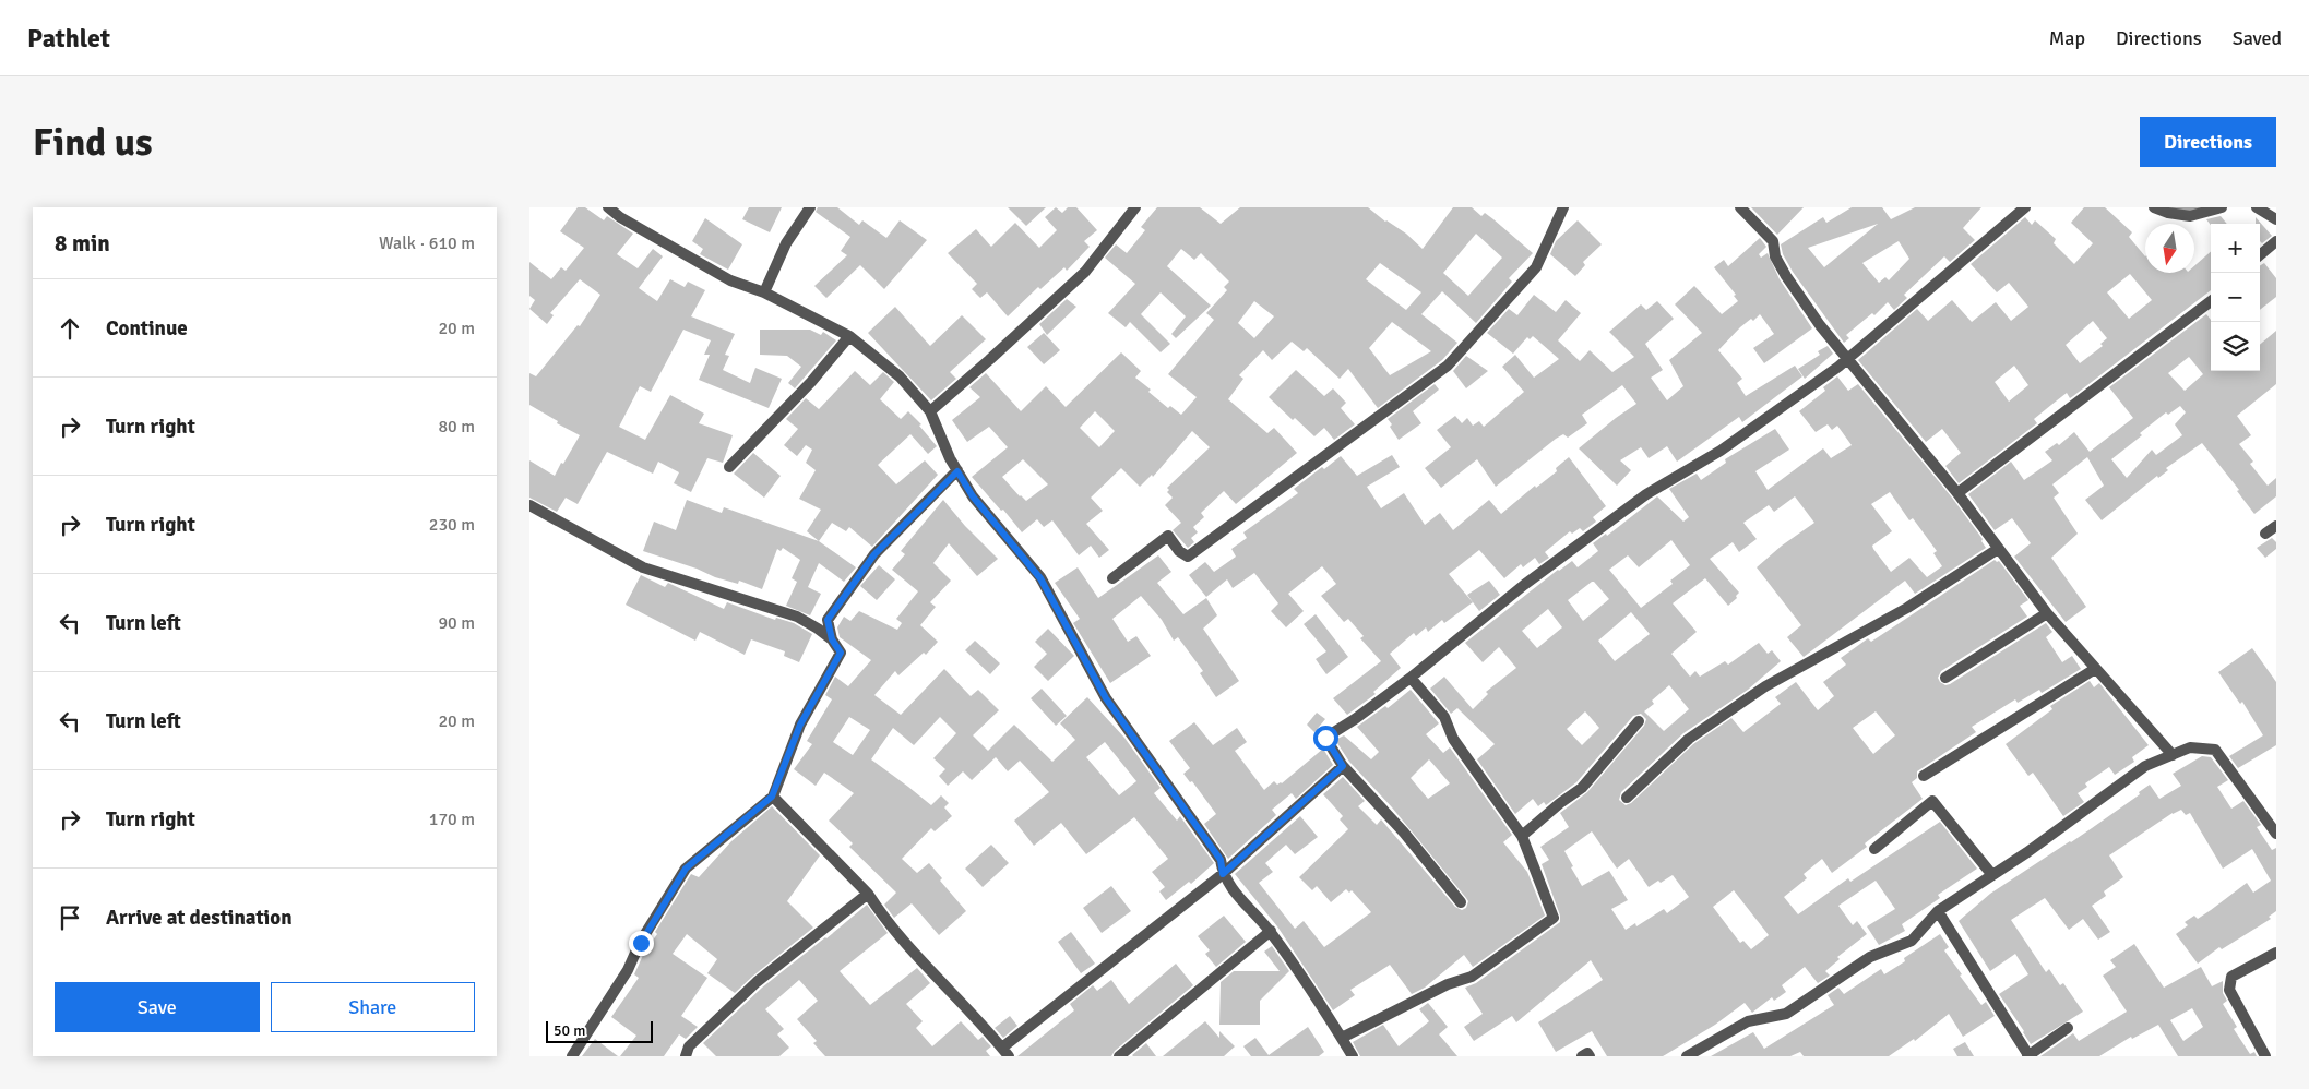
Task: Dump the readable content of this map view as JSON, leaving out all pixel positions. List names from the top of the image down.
{
  "scale_bar": "50 m",
  "north": "bottom",
  "page": {
    "header": "Pathlet",
    "nav": ["Map", "Directions", "Saved"],
    "buttons": [
      "Directions",
      ["Save", "Share"]
    ],
    "title": "Find us",
    "heading": ["8 min", "Walk · 610 m"],
    "map_buttons": ["+", "−"],
    "list": [
      ["Continue", "20 m"],
      ["Turn right", "80 m"],
      ["Turn right", "230 m"],
      ["Turn left", "90 m"],
      ["Turn left", "20 m"],
      ["Turn right", "170 m"],
      "Arrive at destination"
    ],
    "scale": "50 m"
  }
}
